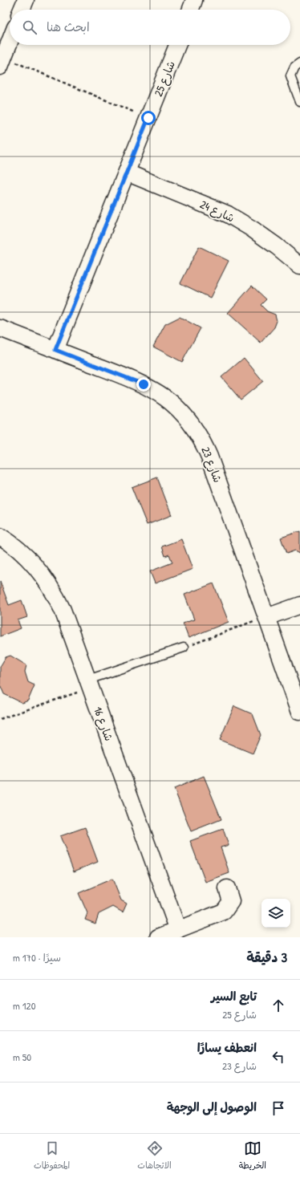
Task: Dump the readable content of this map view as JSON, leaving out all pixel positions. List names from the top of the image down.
{
  "streets": {
    "street": [
      "شارع 25",
      "شارع 24",
      "شارع 23",
      "شارع 16"
    ]
  },
  "crossings": [
    ["شارع 25", "شارع 24"],
    ["شارع 25", "شارع 23"]
  ],
  "page": {
    "search": "ابحث هنا",
    "heading": ["3 دقيقة", "سيرًا · 170 m"],
    "list": [
      ["تابع السير", "شارع 25", "120 m"],
      ["انعطف يسارًا", "شارع 23", "50 m"],
      "الوصول إلى الوجهة"
    ],
    "nav": ["الخريطة", "الاتجاهات", "المحفوظات"]
  }
}
